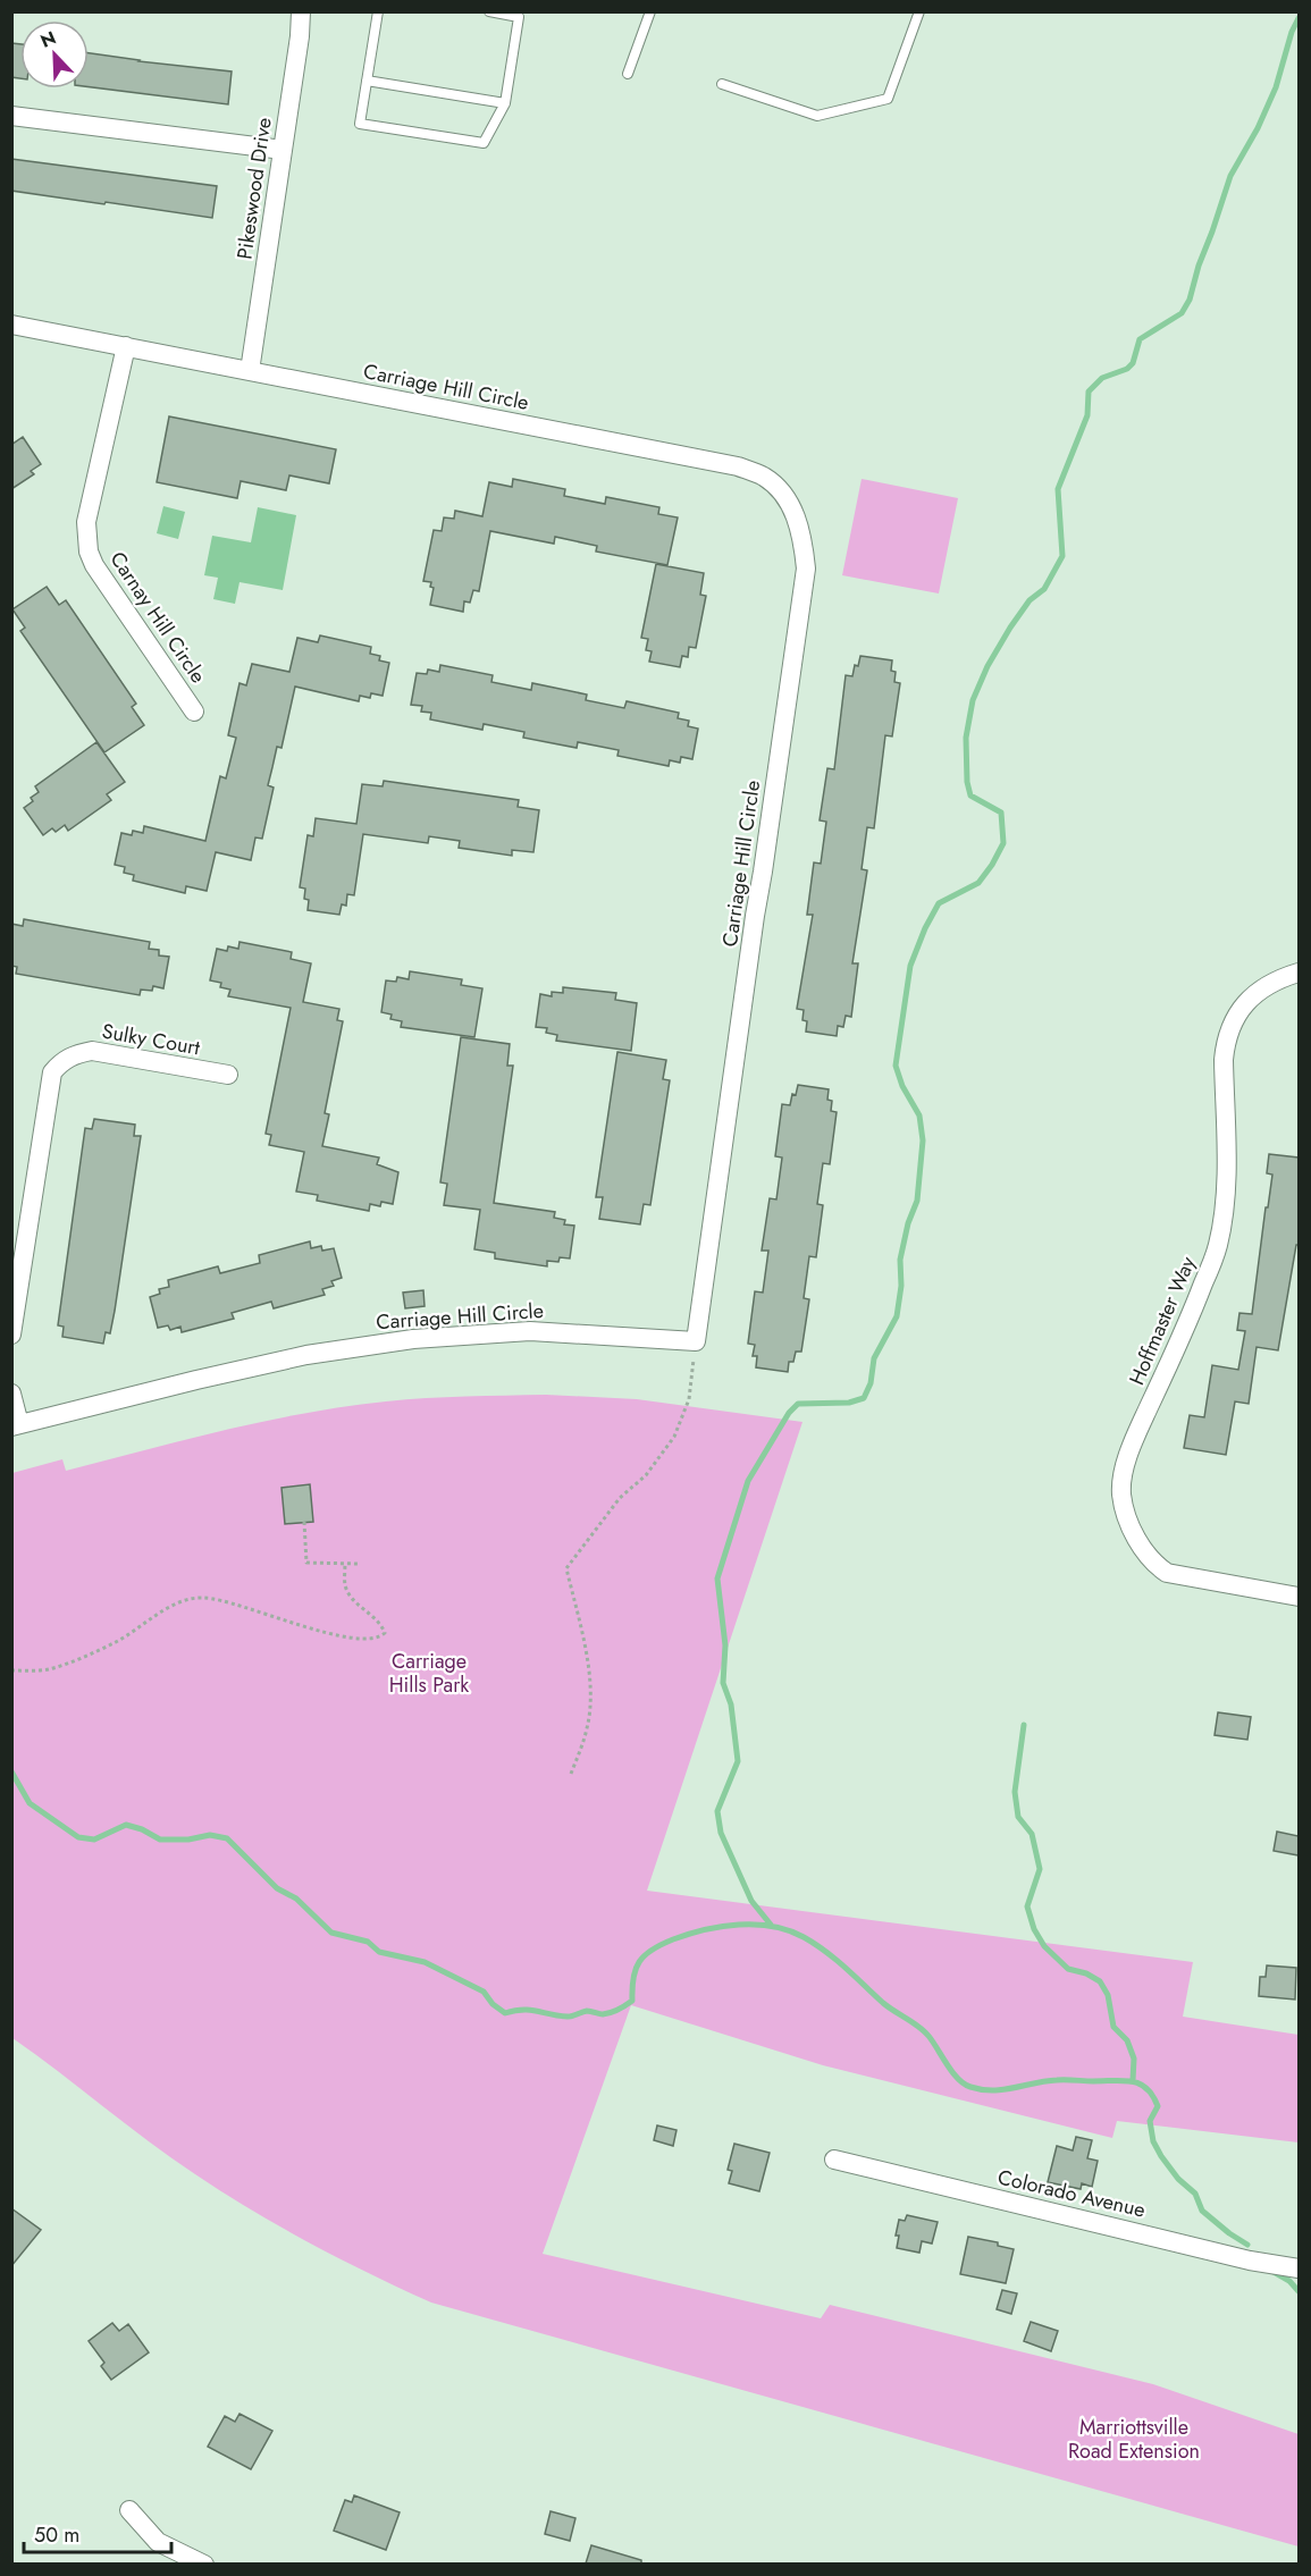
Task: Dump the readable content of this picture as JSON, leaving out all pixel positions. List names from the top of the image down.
{
  "streets": {
    "street": [
      "Pikeswood Drive",
      "Carriage Hill Circle",
      "Carnay Hill Circle",
      "Sulky Court",
      "Hoffmaster Way",
      "Colorado Avenue"
    ]
  },
  "crossings": [
    ["Pikeswood Drive", "Carriage Hill Circle"],
    ["Carriage Hill Circle", "Carnay Hill Circle"]
  ],
  "parks": ["Carriage Hills Park", "Marriottsville Road Extension"],
  "scale_bar": "50 m",
  "north": "top left"
}
